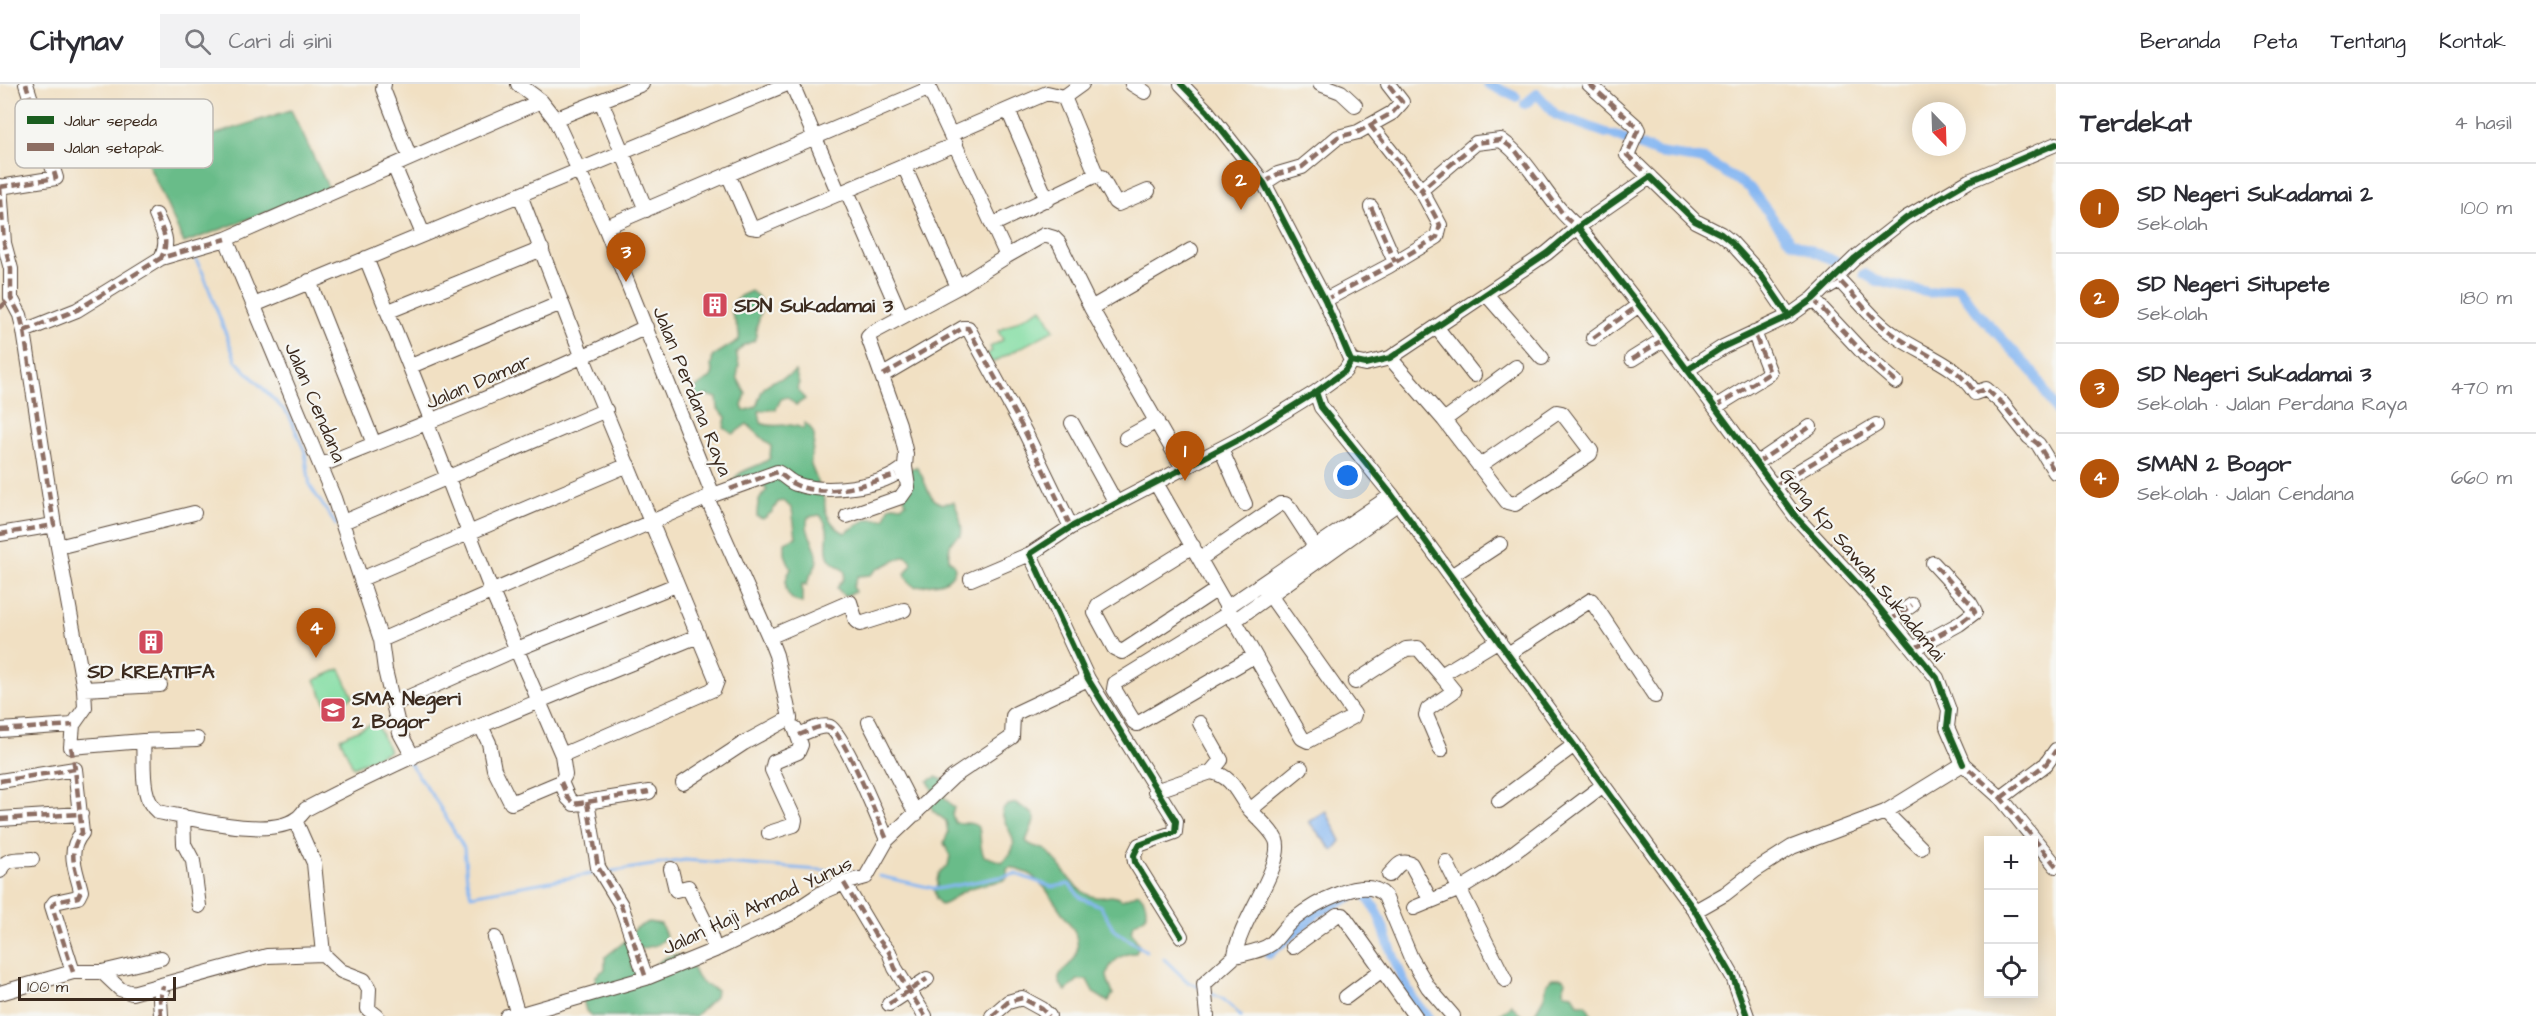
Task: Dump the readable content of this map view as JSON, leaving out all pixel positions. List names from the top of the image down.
{
  "streets": {
    "street": [
      "Jalan Damar",
      "Jalan Perdana Raya",
      "Jalan Cendana",
      "Gang Kp Sawah Sukadamai",
      "Jalan Haji Ahmad Yunus"
    ]
  },
  "crossings": [
    ["Jalan Damar", "Jalan Perdana Raya"],
    ["Jalan Damar", "Jalan Cendana"]
  ],
  "places": {
    "building": ["SDN Sukadamai 3", "SD KREATIFA"],
    "school or university": ["SMA Negeri 2 Bogor"]
  },
  "legend": ["Jalur sepeda", "Jalan setapak"],
  "scale_bar": "100 m",
  "north": "bottom right",
  "page": {
    "header": "Citynav",
    "search": "Cari di sini",
    "nav": [
      "Beranda",
      "Peta",
      "Tentang",
      "Kontak"
    ],
    "heading": ["Terdekat", "4 hasil"],
    "pins": [
      "2",
      "3",
      "1",
      "4"
    ],
    "list": [
      {
        "mark": "1",
        "name": "SD Negeri Sukadamai 2",
        "note": "Sekolah",
        "value": "100 m"
      },
      {
        "mark": "2",
        "name": "SD Negeri Situpete",
        "note": "Sekolah",
        "value": "180 m"
      },
      {
        "mark": "3",
        "name": "SD Negeri Sukadamai 3",
        "note": "Sekolah · Jalan Perdana Raya",
        "value": "470 m"
      },
      {
        "mark": "4",
        "name": "SMAN 2 Bogor",
        "note": "Sekolah · Jalan Cendana",
        "value": "660 m"
      }
    ],
    "map_buttons": ["+", "−"],
    "scale": "100 m"
  }
}
